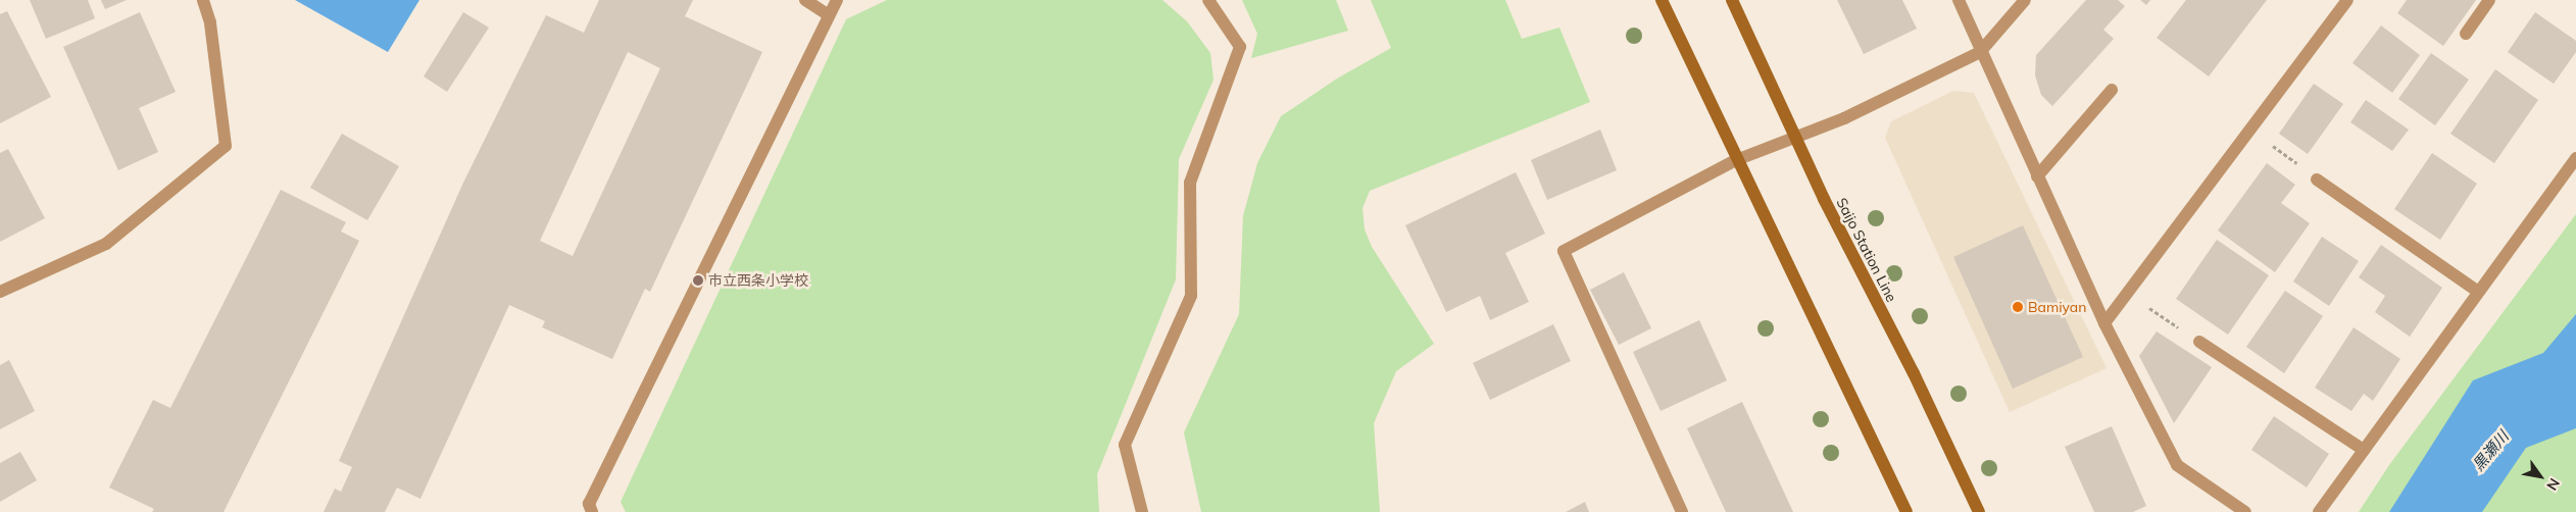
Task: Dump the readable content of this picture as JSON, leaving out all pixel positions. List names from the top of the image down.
{
  "streets": {
    "main road": ["Saijo Station Line"]
  },
  "water": ["黒瀬川"],
  "places": ["市立西条小学校", "Bamiyan"],
  "north": "bottom right"
}
